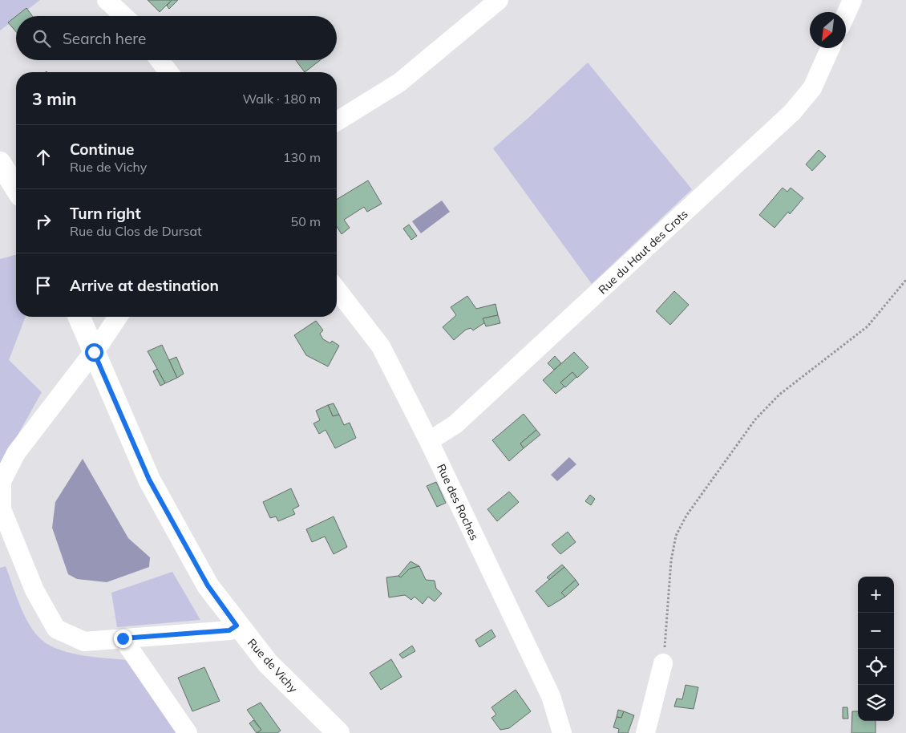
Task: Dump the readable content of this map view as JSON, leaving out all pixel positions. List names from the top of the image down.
{
  "streets": {
    "street": ["Rue du Haut des Crots", "Rue des Roches", "Rue de Vichy"]
  },
  "crossings": [
    ["Rue du Haut des Crots", "Rue des Roches"]
  ],
  "north": "bottom left",
  "page": {
    "search": "Search here",
    "heading": ["3 min", "Walk · 180 m"],
    "list": [
      ["Continue", "Rue de Vichy", "130 m"],
      ["Turn right", "Rue du Clos de Dursat", "50 m"],
      "Arrive at destination"
    ],
    "map_buttons": ["+", "−"]
  }
}
